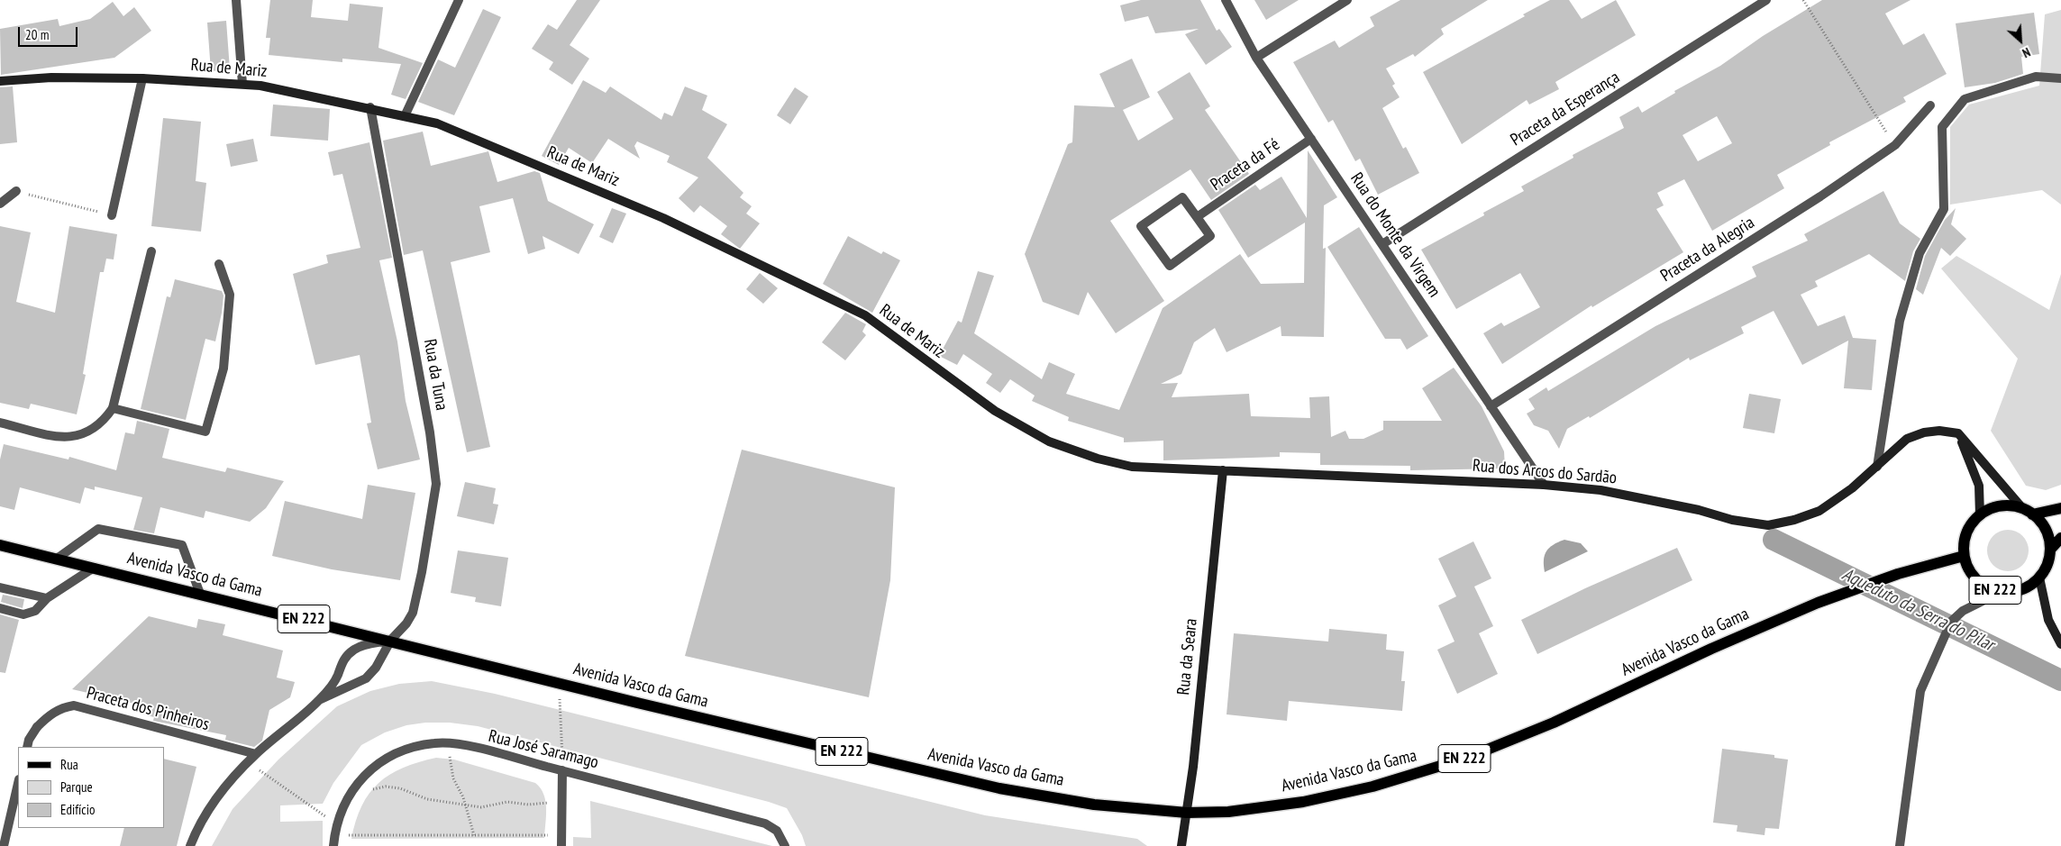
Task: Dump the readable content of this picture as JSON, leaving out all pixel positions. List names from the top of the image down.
{
  "streets": {
    "main road": [
      "Rua de Mariz",
      "Rua dos Arcos do Sardão",
      "Avenida Vasco da Gama",
      "EN 222",
      "Rua da Seara"
    ],
    "street": [
      "Praceta da Esperança",
      "Praceta da Fé",
      "Rua do Monte da Virgem",
      "Praceta da Alegria",
      "Rua da Tuna",
      "Praceta dos Pinheiros",
      "Rua José Saramago"
    ]
  },
  "crossings": [
    ["Rua de Mariz", "Rua da Tuna"],
    ["Rua de Mariz", "Rua dos Arcos do Sardão"],
    ["Praceta da Esperança", "Rua do Monte da Virgem"],
    ["Praceta da Fé", "Rua do Monte da Virgem"],
    ["Rua do Monte da Virgem", "Praceta da Alegria"],
    ["Rua do Monte da Virgem", "Rua dos Arcos do Sardão"],
    ["Rua da Tuna", "Avenida Vasco da Gama"],
    ["Rua dos Arcos do Sardão", "Rua da Seara"],
    ["Avenida Vasco da Gama", "EN 222"],
    ["Avenida Vasco da Gama", "Rua da Seara"]
  ],
  "water": ["Aqueduto da Serra do Pilar"],
  "legend": ["Rua", "Parque", "Edifício"],
  "scale_bar": "20 m",
  "north": "bottom right"
}
